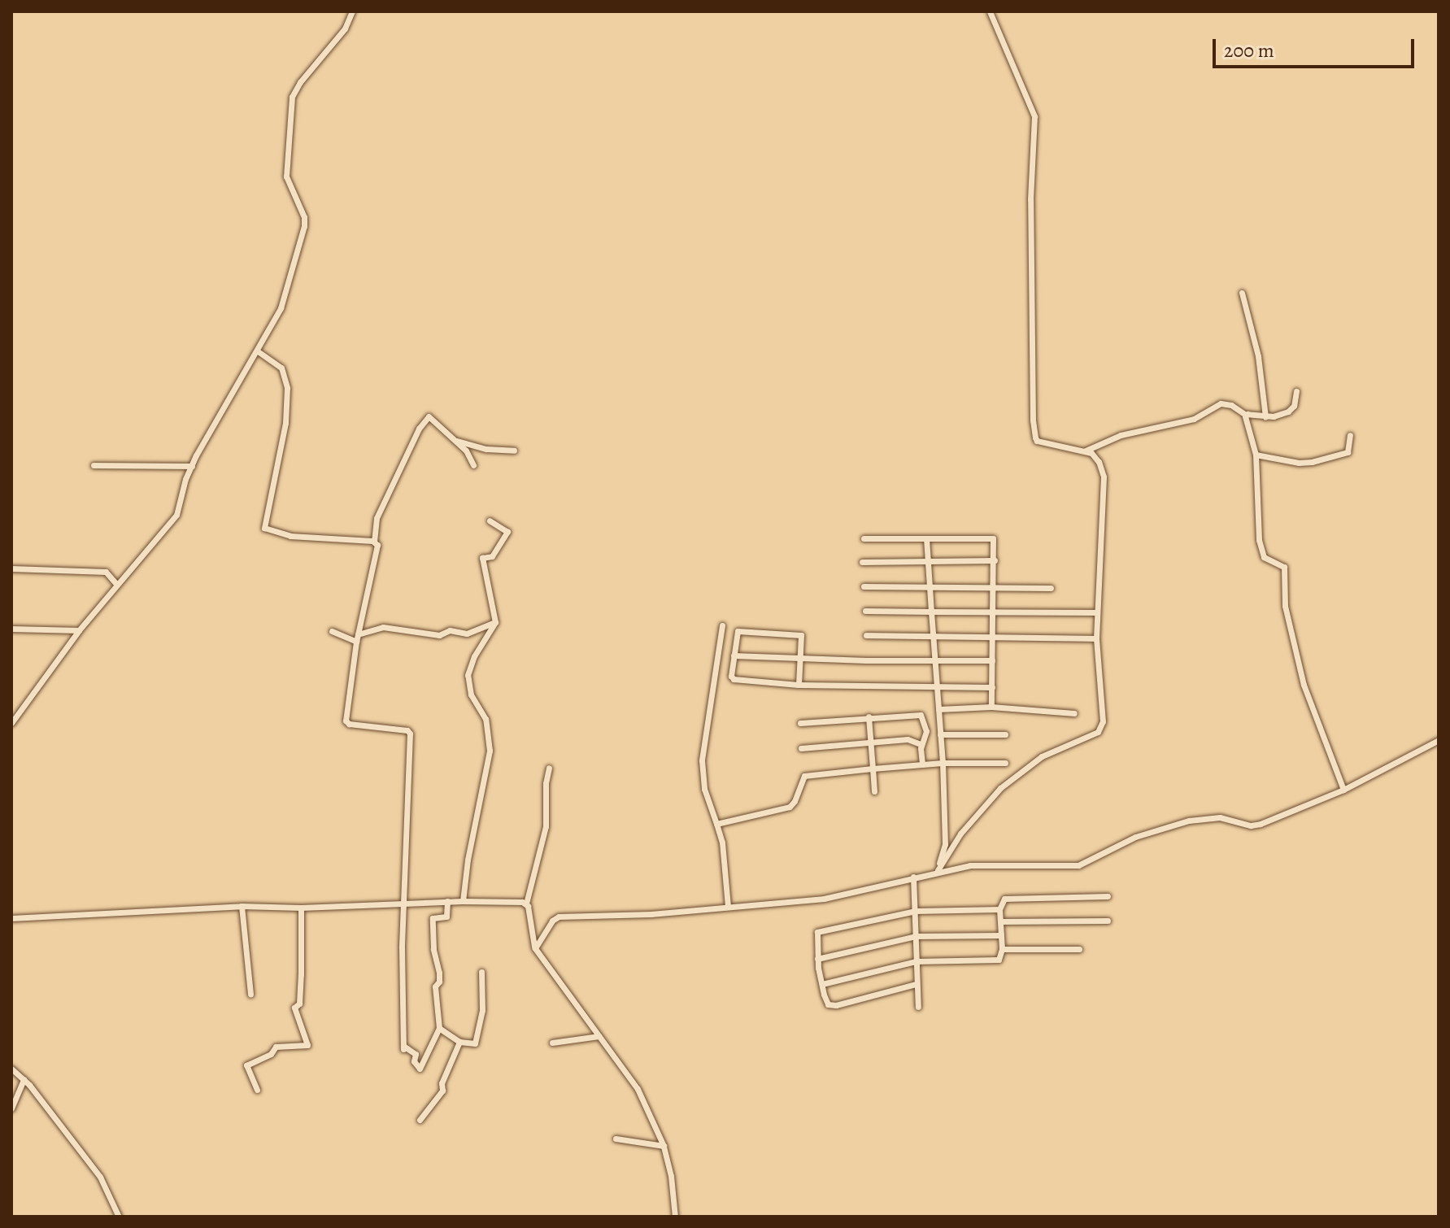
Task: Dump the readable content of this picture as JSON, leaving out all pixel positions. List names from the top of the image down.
{
  "scale_bar": "200 m"
}
